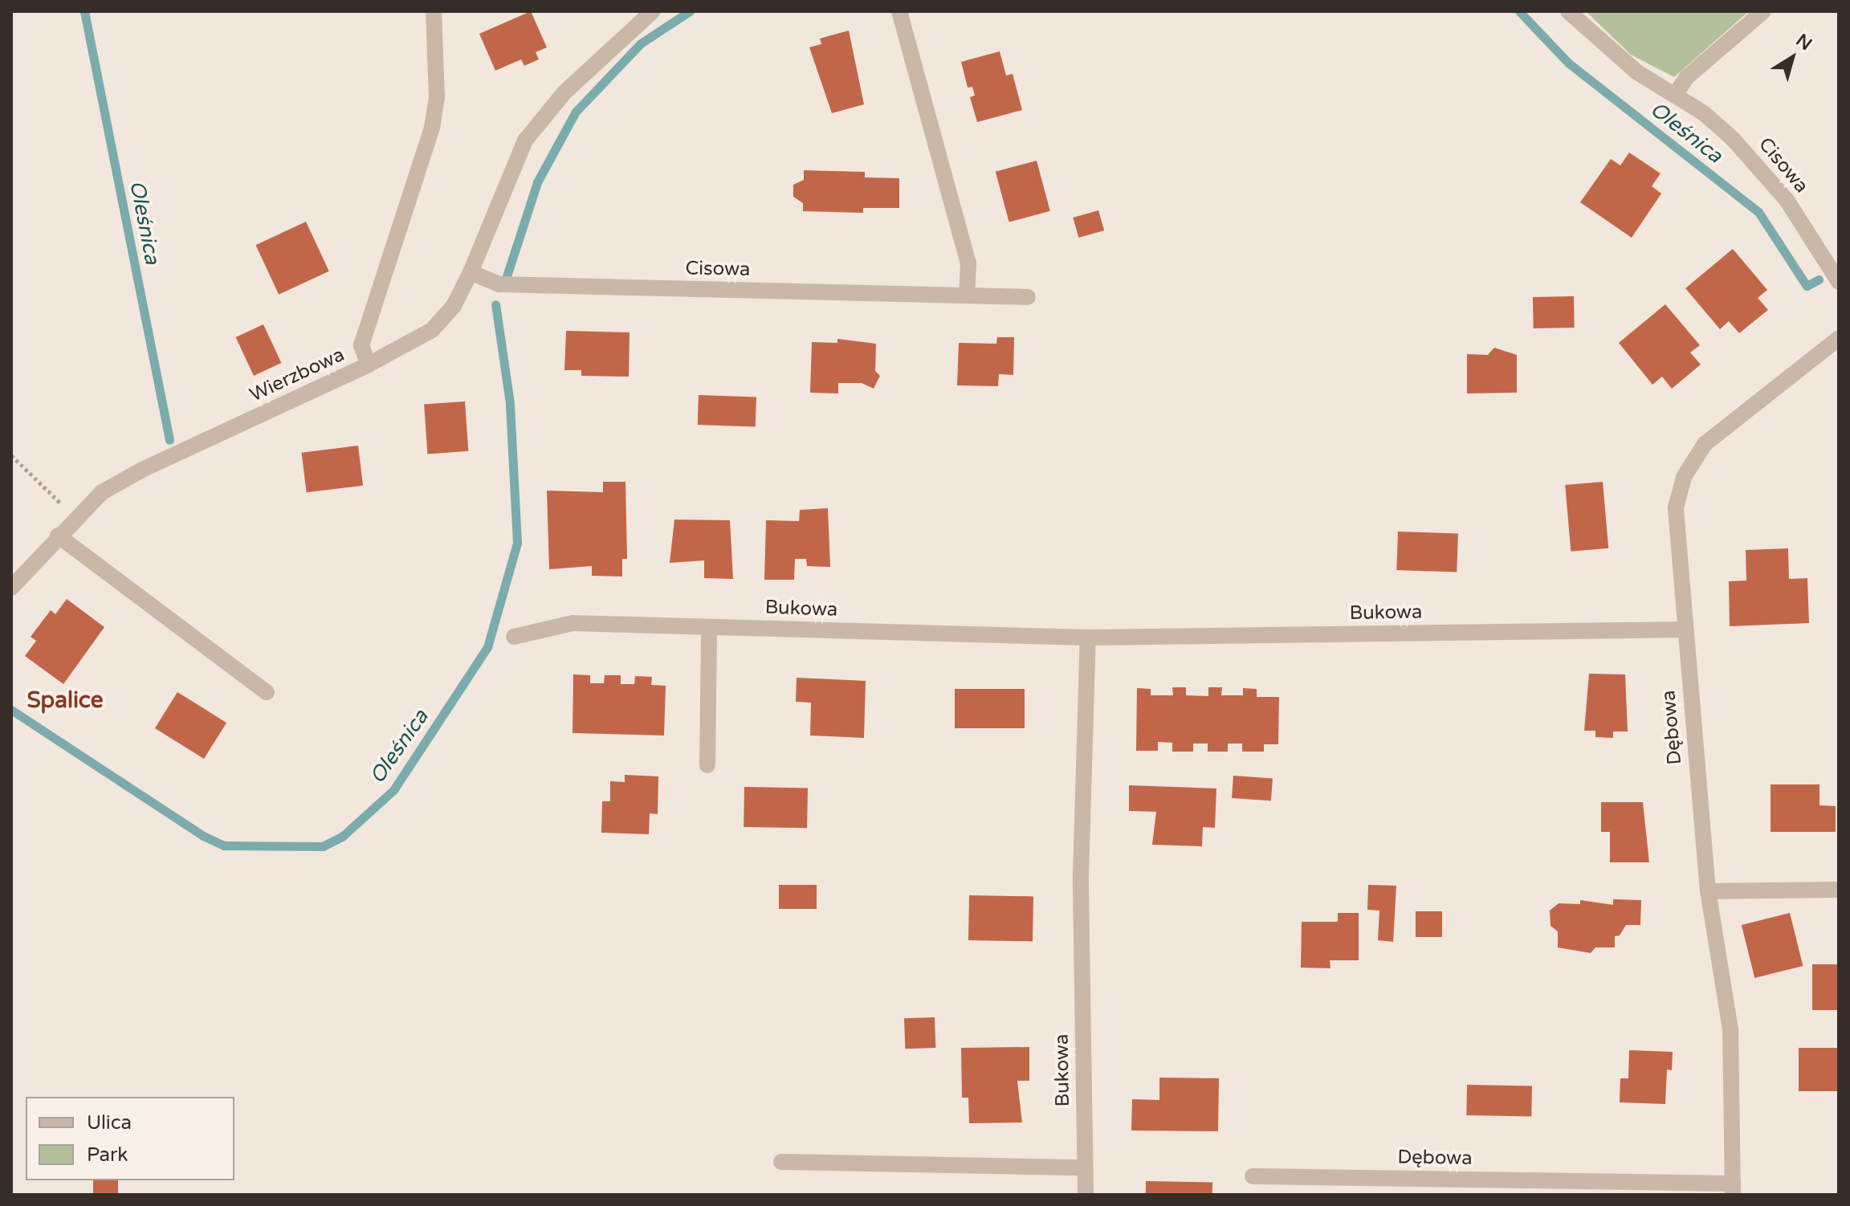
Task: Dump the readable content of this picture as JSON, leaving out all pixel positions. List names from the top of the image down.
{
  "streets": {
    "street": [
      "Cisowa",
      "Wierzbowa",
      "Bukowa",
      "Dębowa"
    ]
  },
  "crossings": [
    ["Bukowa", "Dębowa"]
  ],
  "districts": ["Spalice"],
  "water": ["Oleśnica"],
  "legend": ["Ulica", "Park"],
  "north": "top right"
}
